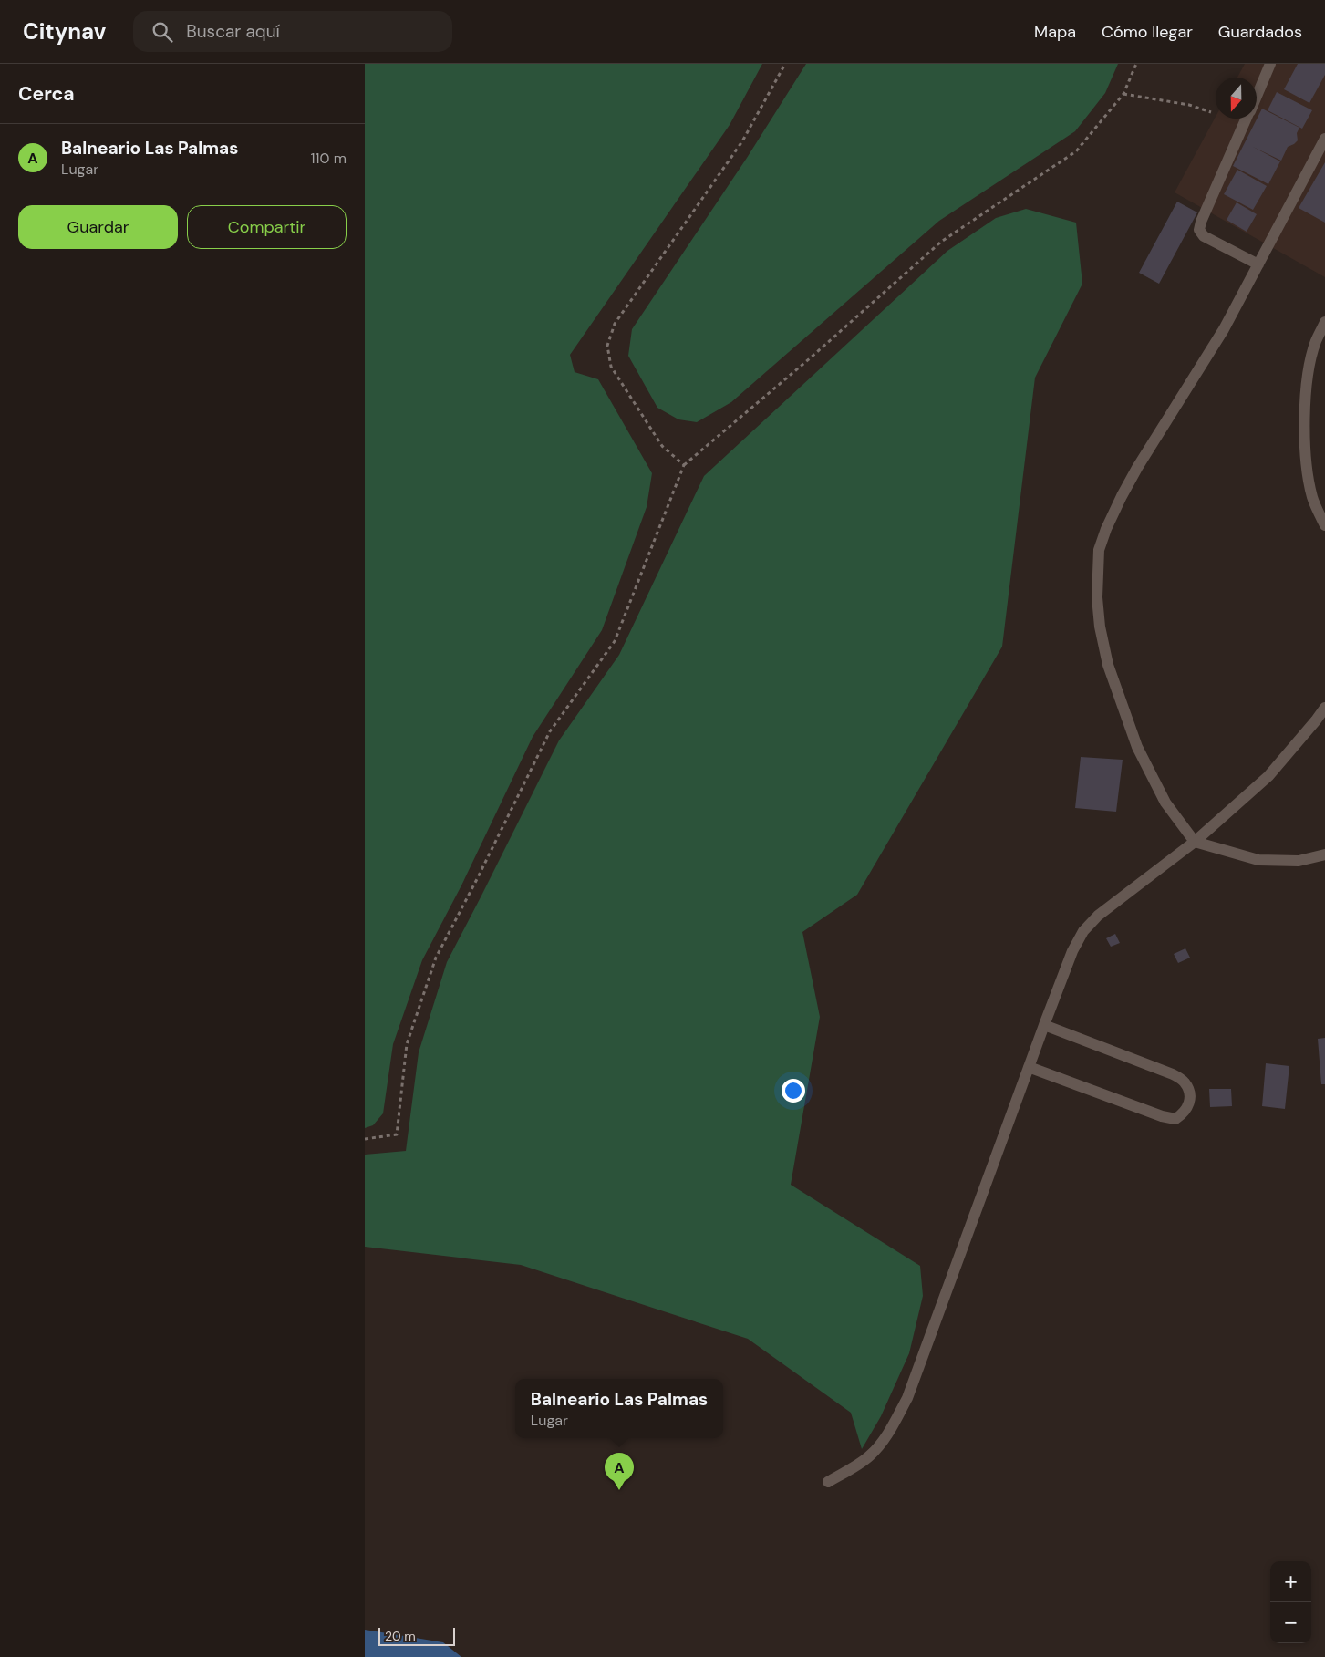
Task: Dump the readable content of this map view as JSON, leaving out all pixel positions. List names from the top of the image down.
{
  "scale_bar": "20 m",
  "north": "bottom",
  "page": {
    "header": "Citynav",
    "search": "Buscar aquí",
    "nav": ["Mapa", "Cómo llegar", "Guardados"],
    "heading": "Cerca",
    "list": [
      {
        "mark": "A",
        "name": "Balneario Las Palmas",
        "note": "Lugar",
        "value": "110 m"
      }
    ],
    "buttons": ["Guardar", "Compartir"],
    "popup": ["Balneario Las Palmas", "Lugar"],
    "pins": "A",
    "map_buttons": ["+", "−"],
    "scale": "20 m"
  }
}
